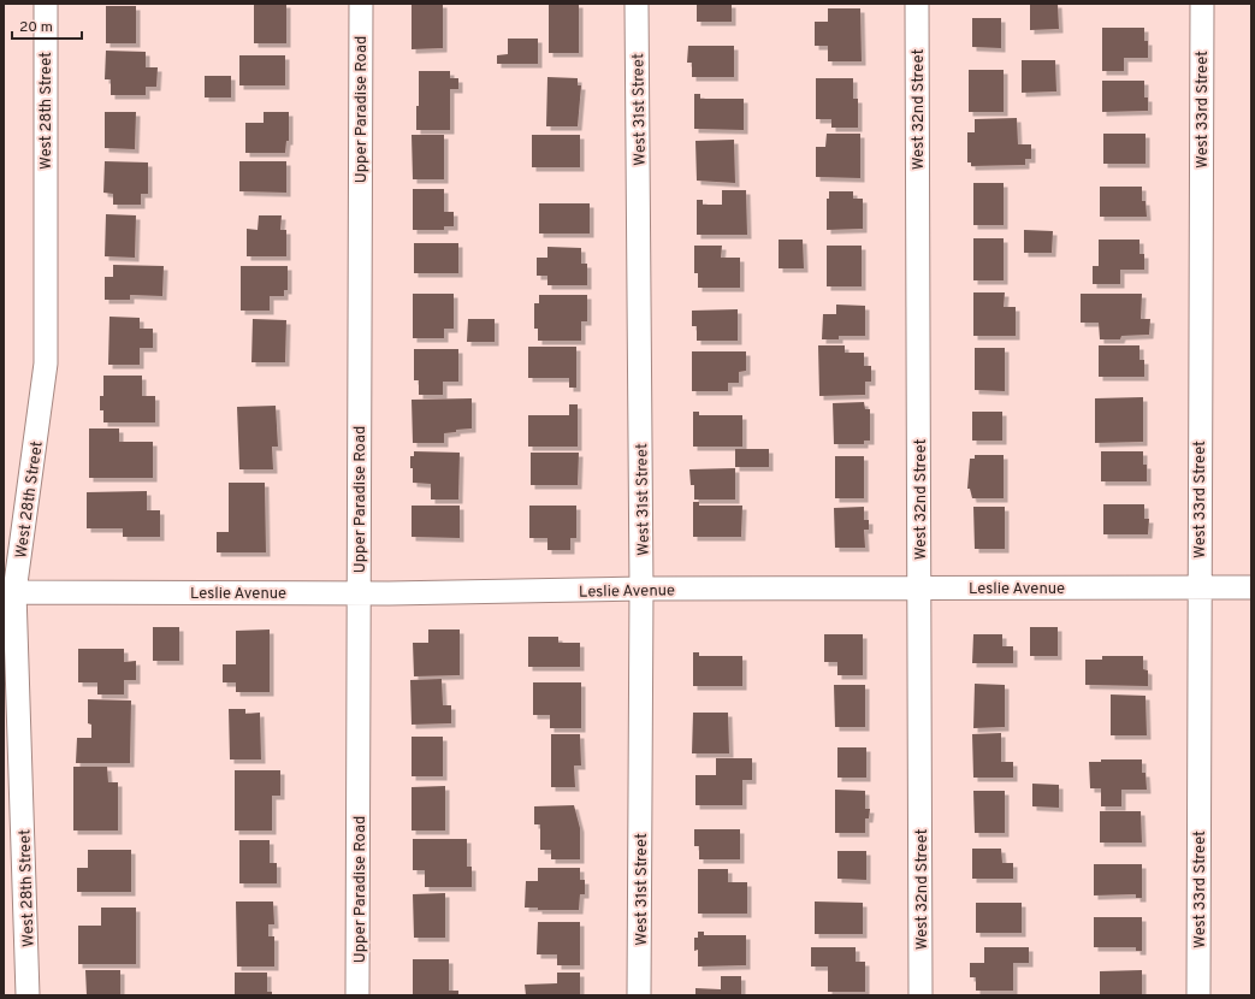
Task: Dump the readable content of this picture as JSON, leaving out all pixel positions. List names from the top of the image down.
{
  "streets": {
    "street": [
      "Upper Paradise Road",
      "West 31st Street",
      "West 32nd Street",
      "West 33rd Street",
      "West 28th Street",
      "Leslie Avenue"
    ]
  },
  "crossings": [
    ["Upper Paradise Road", "Leslie Avenue"],
    ["West 31st Street", "Leslie Avenue"],
    ["West 32nd Street", "Leslie Avenue"],
    ["West 33rd Street", "Leslie Avenue"],
    ["West 28th Street", "Leslie Avenue"]
  ],
  "scale_bar": "20 m"
}
